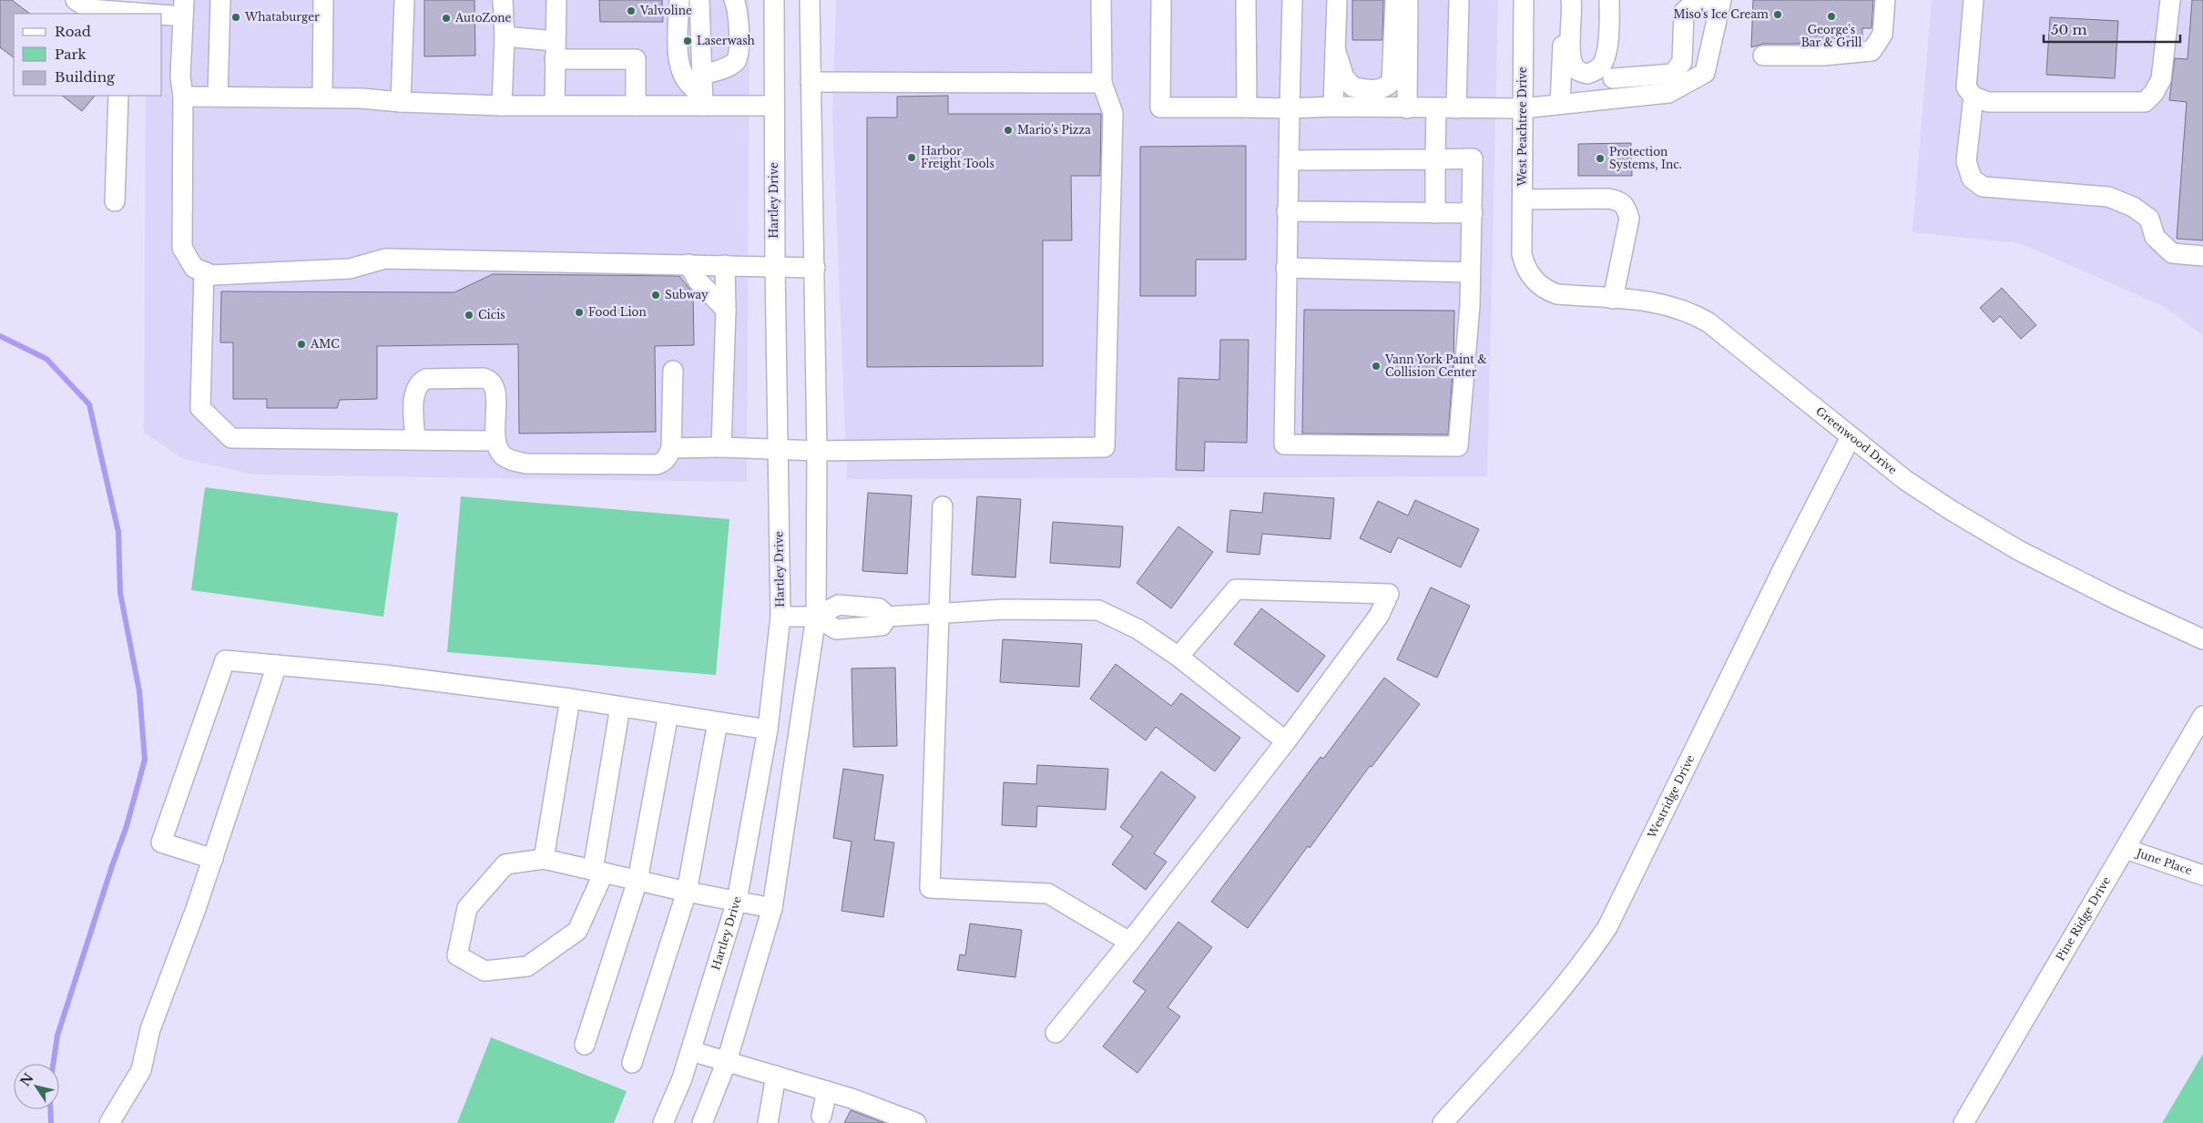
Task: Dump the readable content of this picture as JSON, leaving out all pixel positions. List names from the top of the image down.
{
  "streets": {
    "street": [
      "West Peachtree Drive",
      "Hartley Drive",
      "Greenwood Drive",
      "Westridge Drive",
      "June Place",
      "Pine Ridge Drive"
    ]
  },
  "crossings": [
    ["West Peachtree Drive", "Greenwood Drive"],
    ["Greenwood Drive", "Westridge Drive"],
    ["June Place", "Pine Ridge Drive"]
  ],
  "places": [
    "Valvoline",
    "Miso's Ice Cream",
    "George's Bar & Grill",
    "Whataburger",
    "AutoZone",
    "Laserwash",
    "Mario's Pizza",
    "Harbor Freight Tools",
    "Protection Systems, Inc.",
    "Subway",
    "Food Lion",
    "Cicis",
    "AMC",
    "Vann York Paint & Collision Center"
  ],
  "legend": ["Road", "Park", "Building"],
  "scale_bar": "50 m",
  "north": "top left"
}
